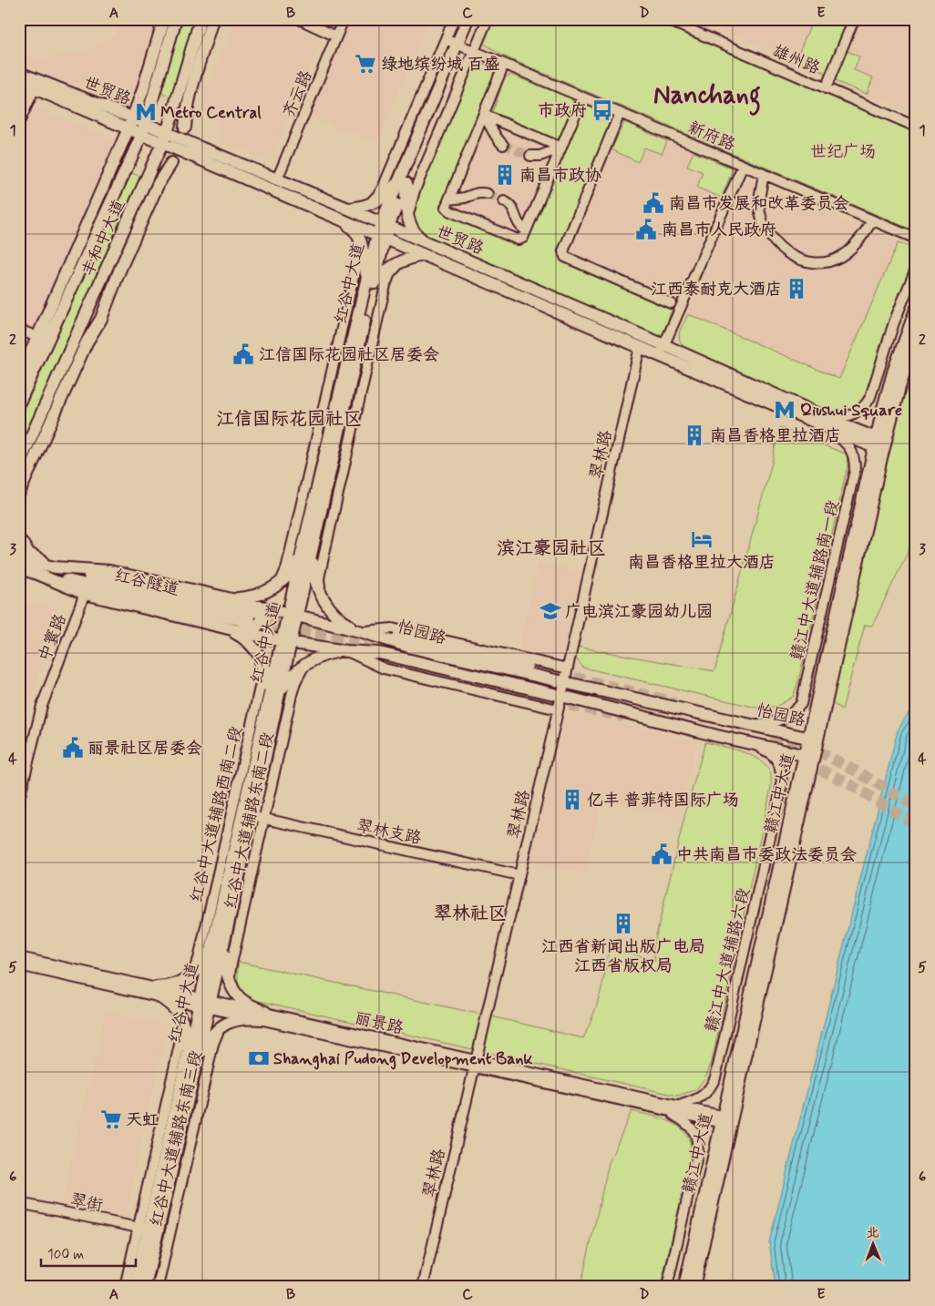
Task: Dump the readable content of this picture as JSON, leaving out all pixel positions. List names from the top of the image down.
{
  "streets": {
    "main road": [
      "世贸路",
      "丰和中大道",
      "红谷中大道",
      "红谷隧道",
      "怡园路",
      "赣江中大道"
    ],
    "street": [
      "雄州路",
      "齐云路",
      "新府路",
      "翠林路",
      "赣江中大道辅路南一段",
      "中寰路",
      "红谷中大道辅路西南二段",
      "红谷中大道辅路东南二段",
      "翠林支路",
      "赣江中大道辅路六段",
      "丽景路",
      "红谷中大道辅路东南三段",
      "翠街"
    ]
  },
  "crossings": [
    ["世贸路", "齐云路"],
    ["世贸路", "丰和中大道"],
    ["世贸路", "红谷中大道"],
    ["世贸路", "翠林路"],
    ["世贸路", "赣江中大道辅路南一段"],
    ["世贸路", "赣江中大道"],
    ["新府路", "红谷中大道"],
    ["红谷中大道", "怡园路"],
    ["红谷中大道", "翠林支路"],
    ["红谷中大道", "丽景路"],
    ["红谷中大道", "翠街"],
    ["翠林路", "怡园路"],
    ["翠林路", "翠林支路"],
    ["翠林路", "丽景路"],
    ["赣江中大道辅路南一段", "怡园路"],
    ["红谷隧道", "怡园路"],
    ["怡园路", "中寰路"],
    ["怡园路", "赣江中大道"],
    ["怡园路", "赣江中大道辅路六段"],
    ["赣江中大道", "丽景路"],
    ["红谷中大道辅路东南二段", "翠林支路"],
    ["赣江中大道辅路六段", "丽景路"]
  ],
  "districts": [
    "Nanchang",
    "江信国际花园社区",
    "滨江豪园社区",
    "翠林社区"
  ],
  "parks": ["世纪广场"],
  "places": {
    "supermarket": ["绿地缤纷城 百盛", "天虹"],
    "bus stop": ["市政府"],
    "metro station": ["Metro Central", "Qiushui Square"],
    "building": [
      "南昌市政协",
      "江西泰耐克大酒店",
      "南昌香格里拉酒店",
      "亿丰 普菲特国际广场",
      "江西省新闻出版广电局 江西省版权局"
    ],
    "public building": [
      "南昌市发展和改革委员会",
      "南昌市人民政府",
      "江信国际花园社区居委会",
      "丽景社区居委会",
      "中共南昌市委政法委员会"
    ],
    "hotel": ["南昌香格里拉大酒店"],
    "school or university": ["广电滨江豪园幼儿园"],
    "bank": ["Shanghai Pudong Development Bank"]
  },
  "scale_bar": "100 m",
  "north": "top",
  "grid": {
    "columns": [
      "A",
      "B",
      "C",
      "D",
      "E"
    ],
    "rows": [
      "1",
      "2",
      "3",
      "4",
      "5",
      "6"
    ]
  }
}
